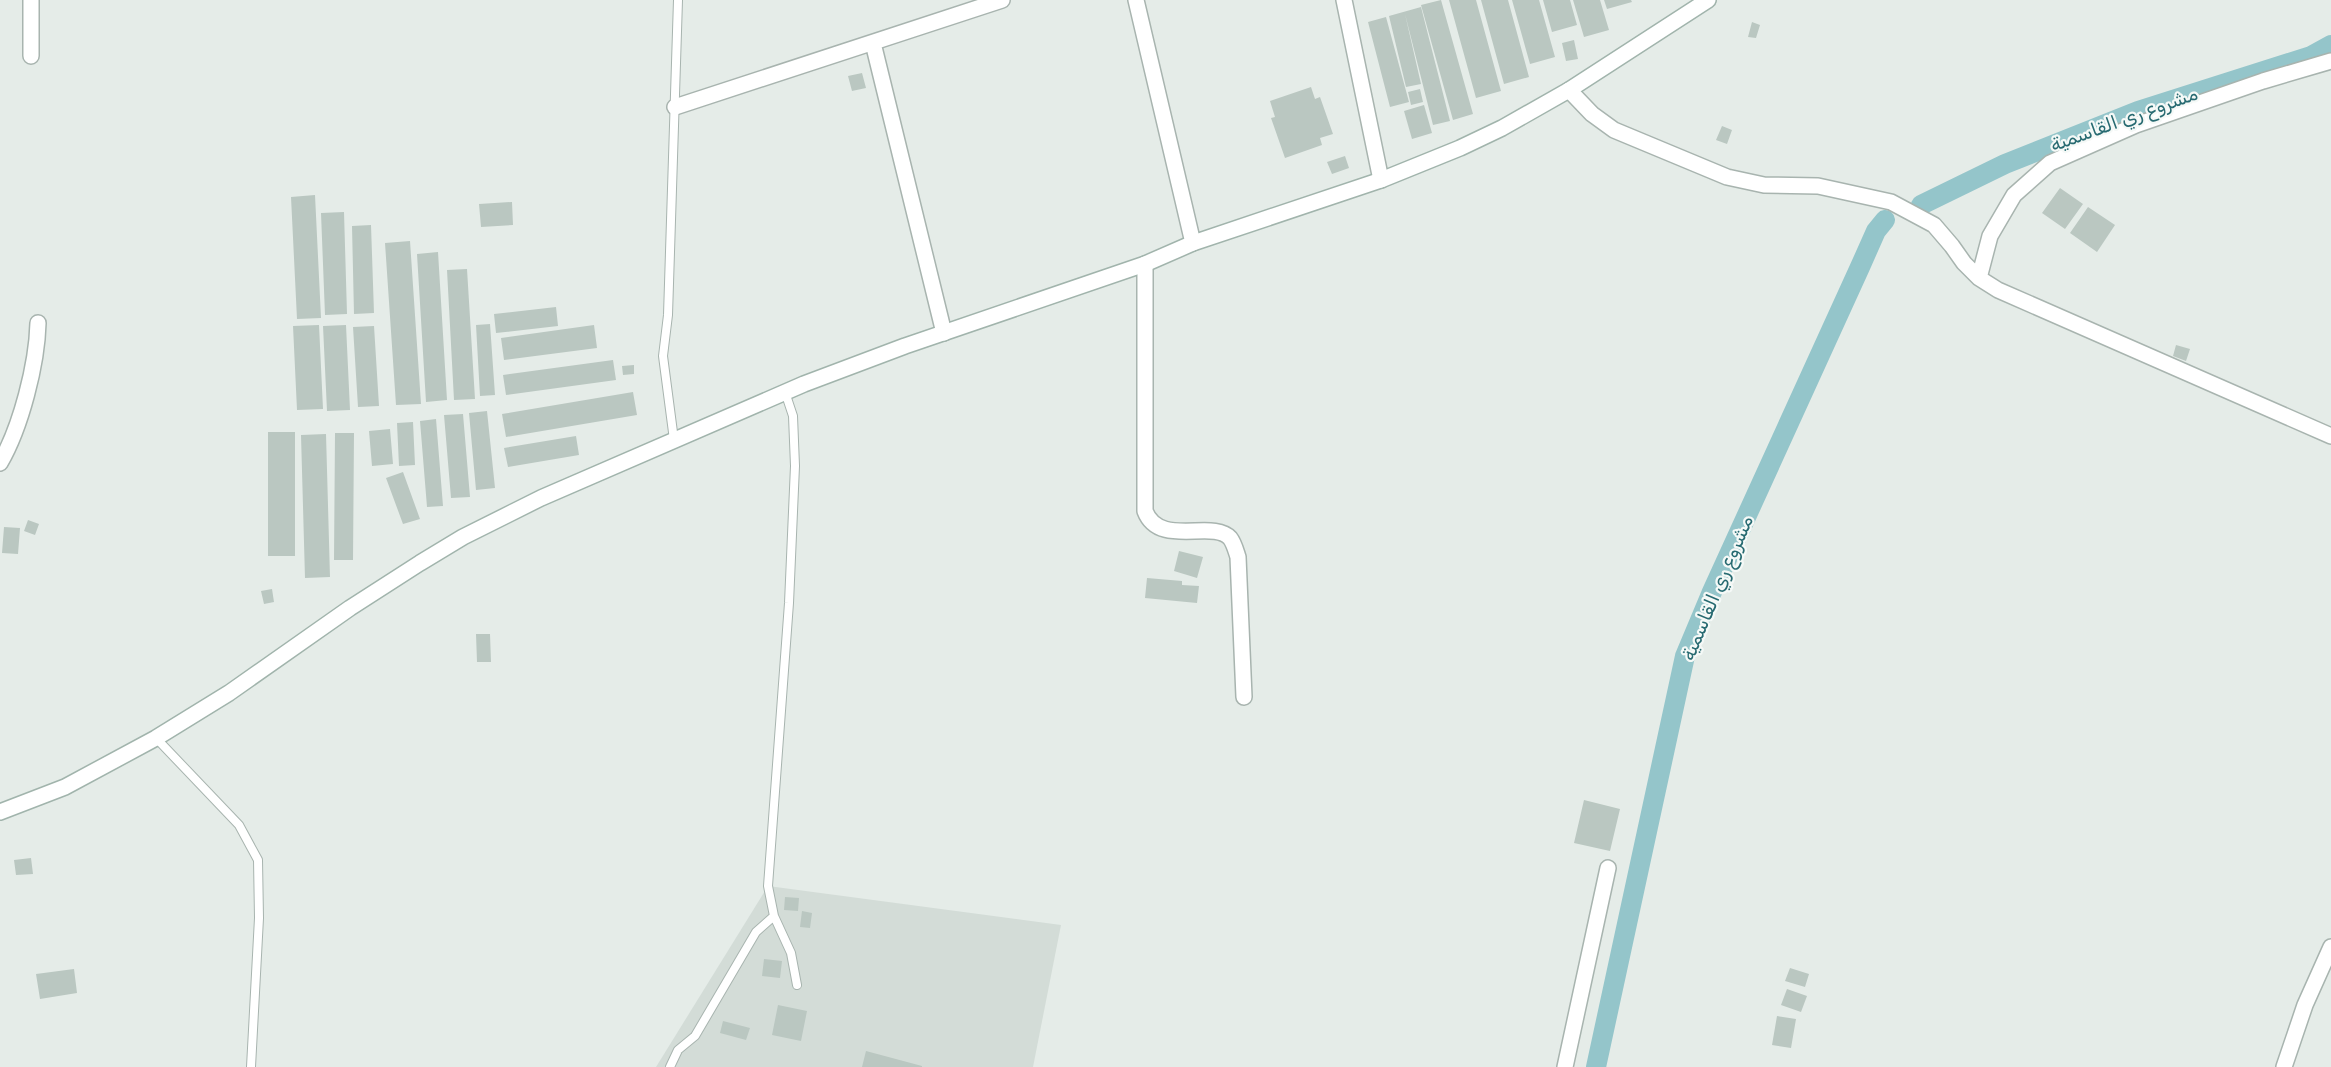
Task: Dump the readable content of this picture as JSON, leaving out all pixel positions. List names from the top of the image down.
{
  "water": ["مشروع ري القاسمية"]
}
